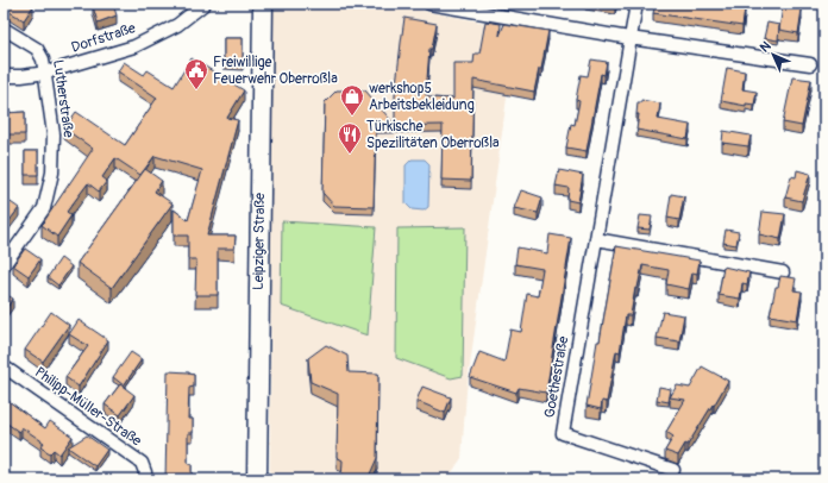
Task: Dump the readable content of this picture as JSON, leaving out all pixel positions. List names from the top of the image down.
{
  "streets": {
    "main road": ["Leipziger Straße"],
    "street": [
      "Dorfstraße",
      "Lutherstraße",
      "Goethestraße",
      "Philipp-Müller-Straße"
    ]
  },
  "crossings": [
    ["Dorfstraße", "Lutherstraße"]
  ],
  "places": {
    "public building": ["Freiwillige Feuerwehr Oberroßla"],
    "shop": ["werkshop5 Arbeitsbekleidung"],
    "restaurant": ["Türkische Spezilitäten Oberroßla"]
  },
  "north": "top left"
}
